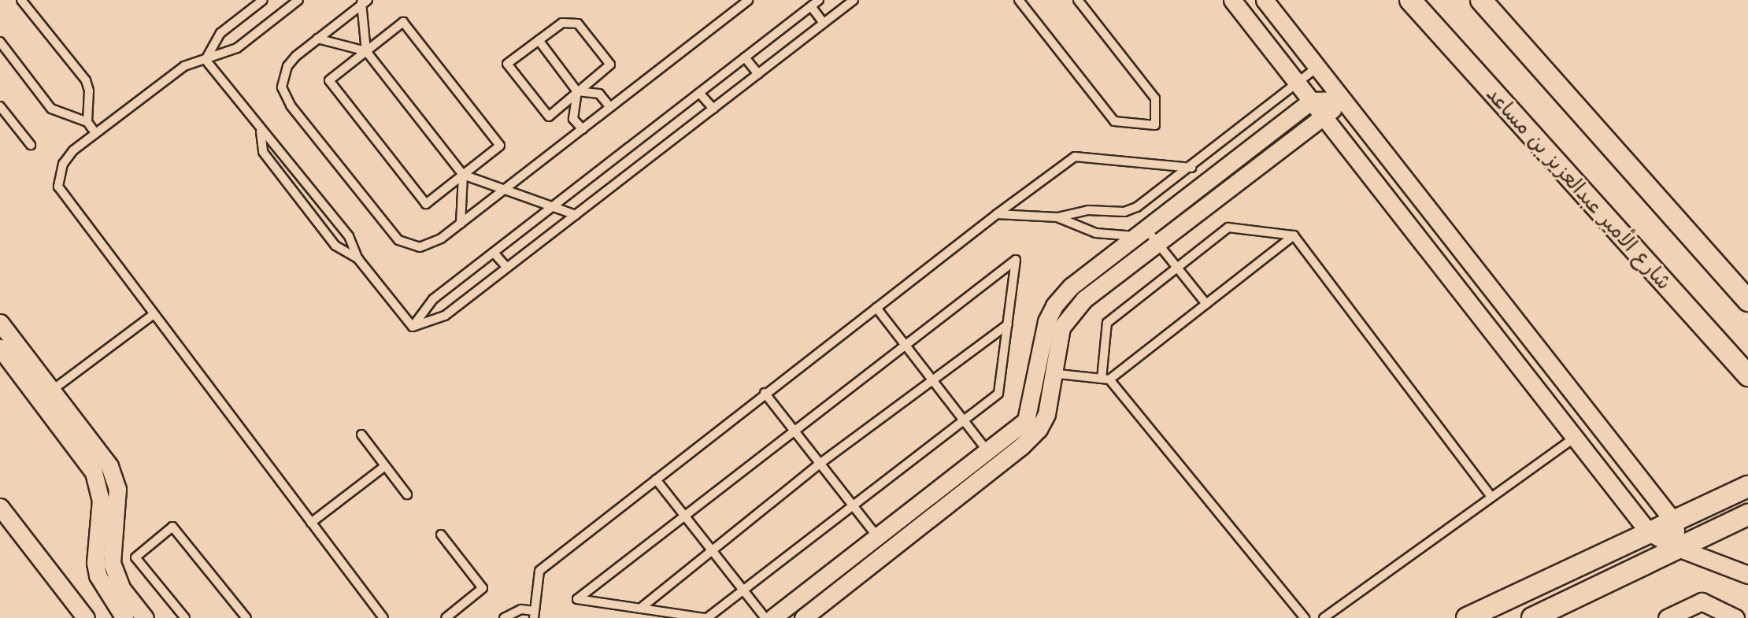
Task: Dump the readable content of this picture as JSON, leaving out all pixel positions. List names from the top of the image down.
{
  "streets": {
    "street": ["شارع الأمير عبدالعزيز بن مساعد"]
  }
}
